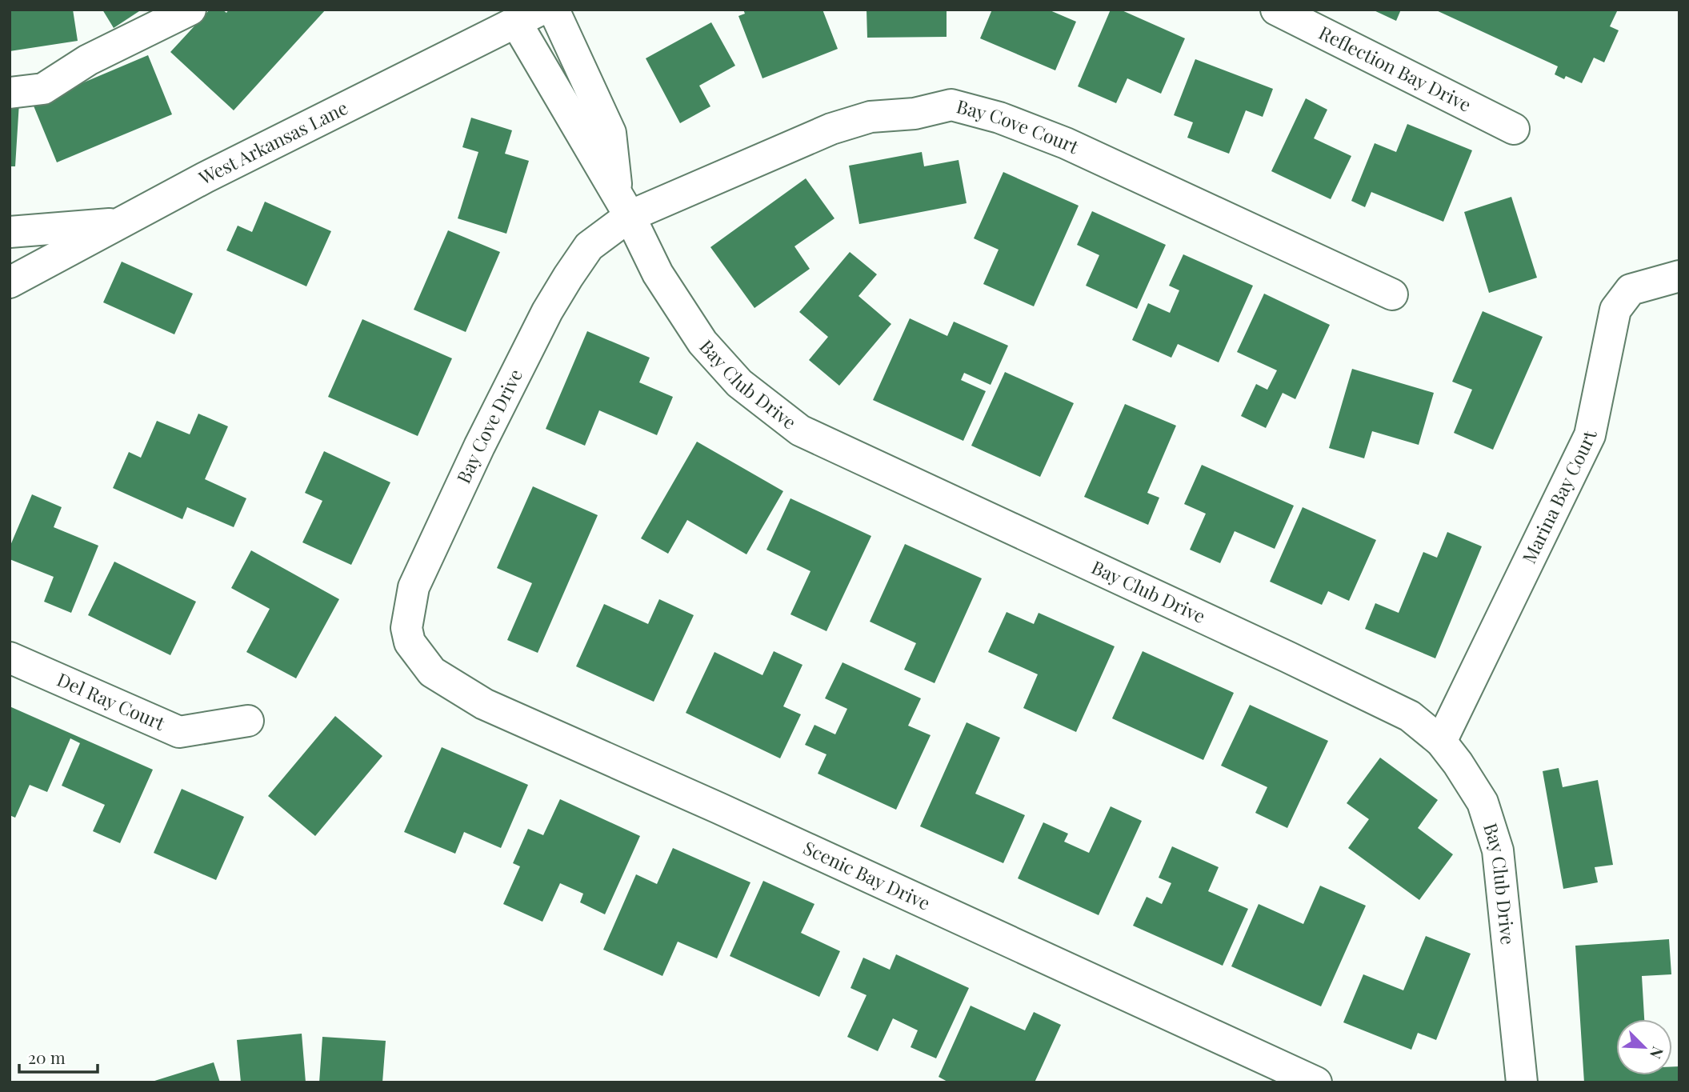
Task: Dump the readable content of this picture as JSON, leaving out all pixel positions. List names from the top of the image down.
{
  "streets": {
    "street": [
      "Reflection Bay Drive",
      "Bay Cove Court",
      "West Arkansas Lane",
      "Bay Club Drive",
      "Bay Cove Drive",
      "Marina Bay Court",
      "Del Ray Court",
      "Scenic Bay Drive"
    ]
  },
  "crossings": [
    ["Bay Cove Court", "Bay Club Drive"],
    ["Bay Cove Court", "Bay Cove Drive"],
    ["West Arkansas Lane", "Bay Club Drive"],
    ["Bay Club Drive", "Bay Cove Drive"],
    ["Bay Club Drive", "Marina Bay Court"],
    ["Bay Cove Drive", "Scenic Bay Drive"]
  ],
  "scale_bar": "20 m",
  "north": "bottom right"
}
